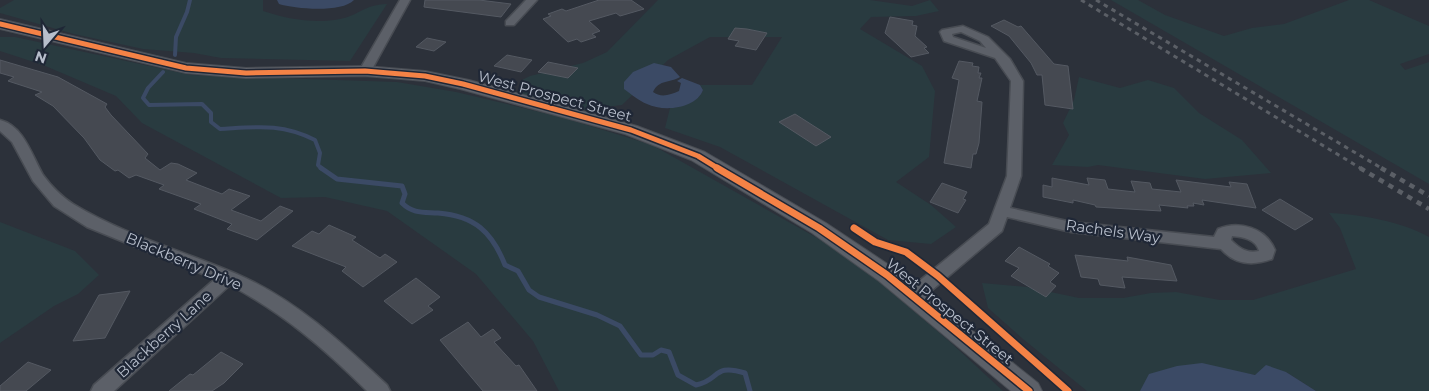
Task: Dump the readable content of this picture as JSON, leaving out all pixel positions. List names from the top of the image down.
{
  "streets": {
    "street": [
      "West Prospect Street",
      "Rachels Way",
      "Blackberry Drive",
      "Blackberry Lane"
    ]
  },
  "crossings": [
    ["Blackberry Drive", "Blackberry Lane"]
  ],
  "north": "bottom"
}
